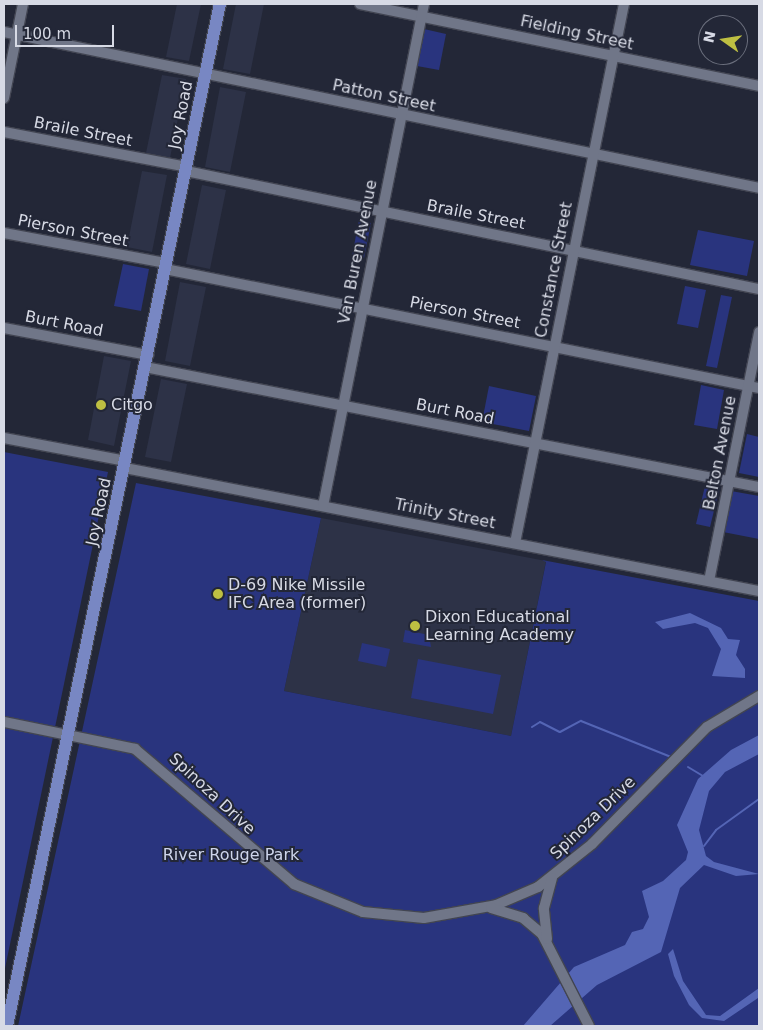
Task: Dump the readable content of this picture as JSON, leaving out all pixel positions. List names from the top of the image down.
{
  "streets": {
    "main road": ["Joy Road"],
    "street": [
      "Fielding Street",
      "Patton Street",
      "Braile Street",
      "Pierson Street",
      "Van Buren Avenue",
      "Constance Street",
      "Burt Road",
      "Belton Avenue",
      "Trinity Street",
      "Spinoza Drive"
    ]
  },
  "crossings": [
    ["Fielding Street", "Van Buren Avenue"],
    ["Fielding Street", "Constance Street"],
    ["Patton Street", "Joy Road"],
    ["Patton Street", "Van Buren Avenue"],
    ["Patton Street", "Constance Street"],
    ["Joy Road", "Braile Street"],
    ["Joy Road", "Pierson Street"],
    ["Joy Road", "Burt Road"],
    ["Joy Road", "Trinity Street"],
    ["Joy Road", "Spinoza Drive"],
    ["Braile Street", "Van Buren Avenue"],
    ["Braile Street", "Constance Street"],
    ["Pierson Street", "Van Buren Avenue"],
    ["Pierson Street", "Constance Street"],
    ["Pierson Street", "Belton Avenue"],
    ["Van Buren Avenue", "Burt Road"],
    ["Van Buren Avenue", "Trinity Street"],
    ["Constance Street", "Burt Road"],
    ["Constance Street", "Trinity Street"],
    ["Burt Road", "Belton Avenue"],
    ["Belton Avenue", "Trinity Street"]
  ],
  "parks": ["River Rouge Park"],
  "places": ["Citgo", "D-69 Nike Missile IFC Area (former)", "Dixon Educational Learning Academy"],
  "scale_bar": "100 m",
  "north": "left"
}
